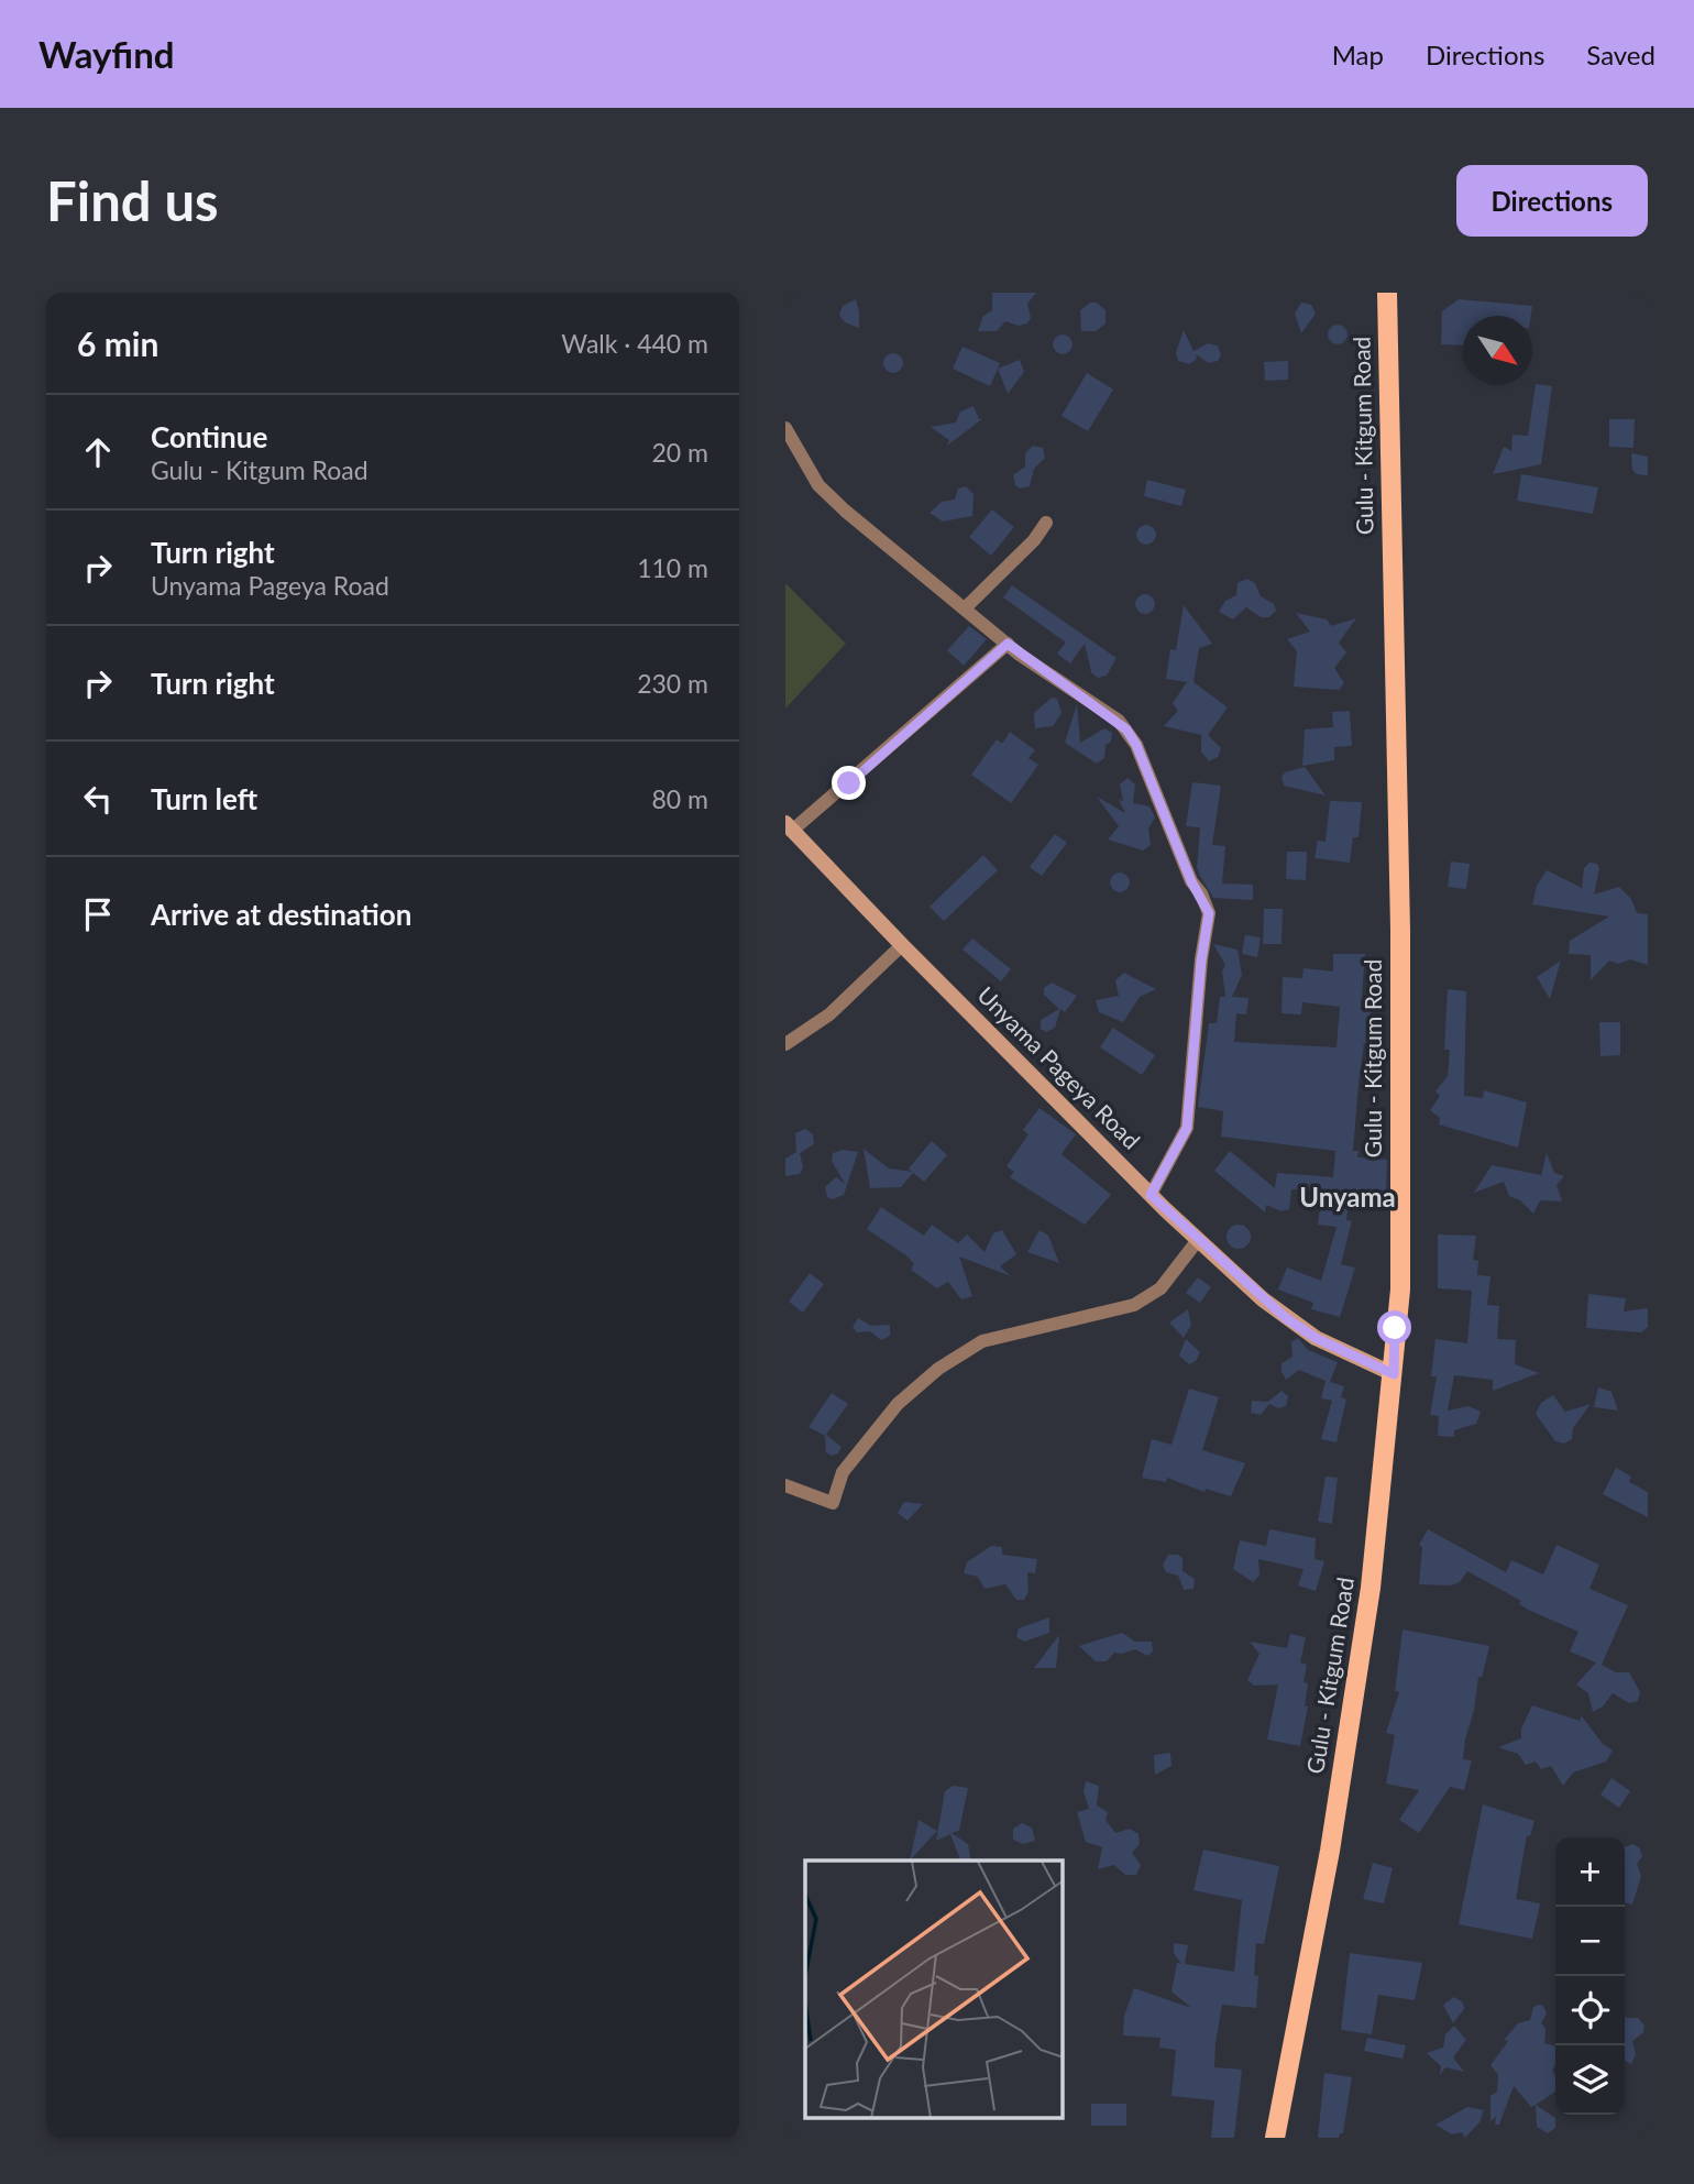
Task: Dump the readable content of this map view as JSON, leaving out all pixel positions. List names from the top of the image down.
{
  "streets": {
    "main road": ["Gulu - Kitgum Road"],
    "street": ["Unyama Pageya Road"]
  },
  "crossings": [
    ["Gulu - Kitgum Road", "Unyama Pageya Road"]
  ],
  "districts": ["Unyama"],
  "north": "bottom right",
  "page": {
    "header": "Wayfind",
    "nav": ["Map", "Directions", "Saved"],
    "buttons": "Directions",
    "title": "Find us",
    "heading": ["6 min", "Walk · 440 m"],
    "list": [
      ["Continue", "Gulu - Kitgum Road", "20 m"],
      ["Turn right", "Unyama Pageya Road", "110 m"],
      ["Turn right", "230 m"],
      ["Turn left", "80 m"],
      "Arrive at destination"
    ],
    "map_buttons": ["+", "−"]
  }
}
